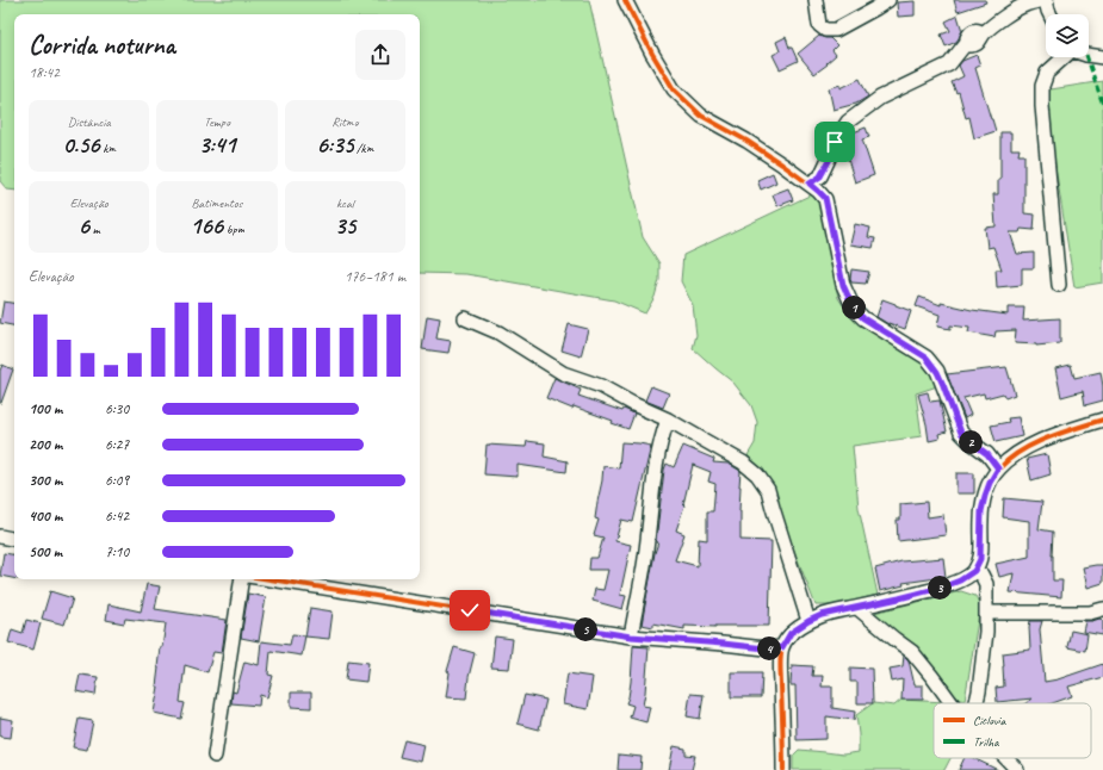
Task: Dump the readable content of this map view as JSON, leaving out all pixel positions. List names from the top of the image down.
{
  "legend": ["Ciclovia", "Trilha"],
  "page": {
    "heading": ["Corrida noturna", "18:42"],
    "stats": [
      ["Distância", "0.56 km"],
      ["Tempo", "3:41"],
      ["Ritmo", "6:35 /km"],
      ["Elevação", "6 m"],
      ["Batimentos", "166 bpm"],
      ["kcal", "35"]
    ],
    "chart": ["Elevação", "176–181 m"],
    "pins": [
      "1",
      "2",
      "3",
      "5",
      "4"
    ],
    "list": [
      {
        "name": "100 m",
        "note": "6:30"
      },
      {
        "name": "200 m",
        "note": "6:27"
      },
      {
        "name": "300 m",
        "note": "6:09"
      },
      {
        "name": "400 m",
        "note": "6:42"
      },
      {
        "name": "500 m",
        "note": "7:10"
      }
    ]
  }
}
